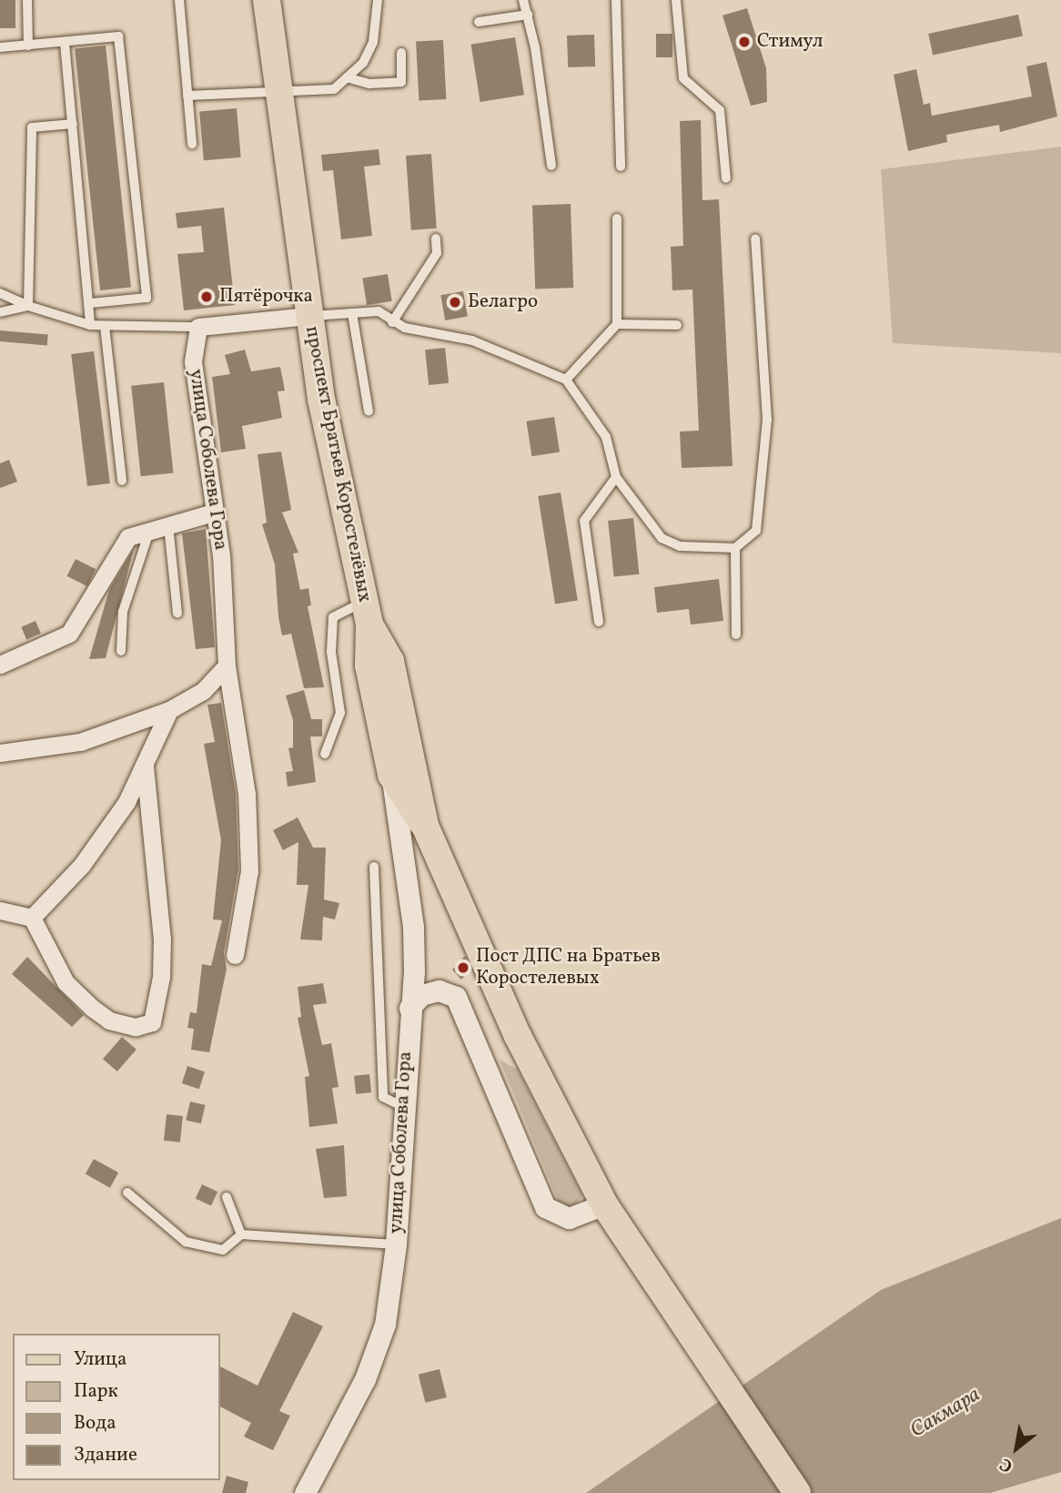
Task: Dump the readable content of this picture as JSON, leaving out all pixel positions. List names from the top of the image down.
{
  "streets": {
    "main road": ["проспект Братьев Коростелёвых"],
    "street": ["улица Соболева Гора"]
  },
  "crossings": [
    ["улица Соболева Гора", "проспект Братьев Коростелёвых"]
  ],
  "water": ["Сакмара"],
  "places": [
    "Стимул",
    "Пятёрочка",
    "Белагро",
    "Пост ДПС на Братьев Коростелевых"
  ],
  "legend": [
    "Улица",
    "Парк",
    "Вода",
    "Здание"
  ],
  "north": "bottom left"
}
